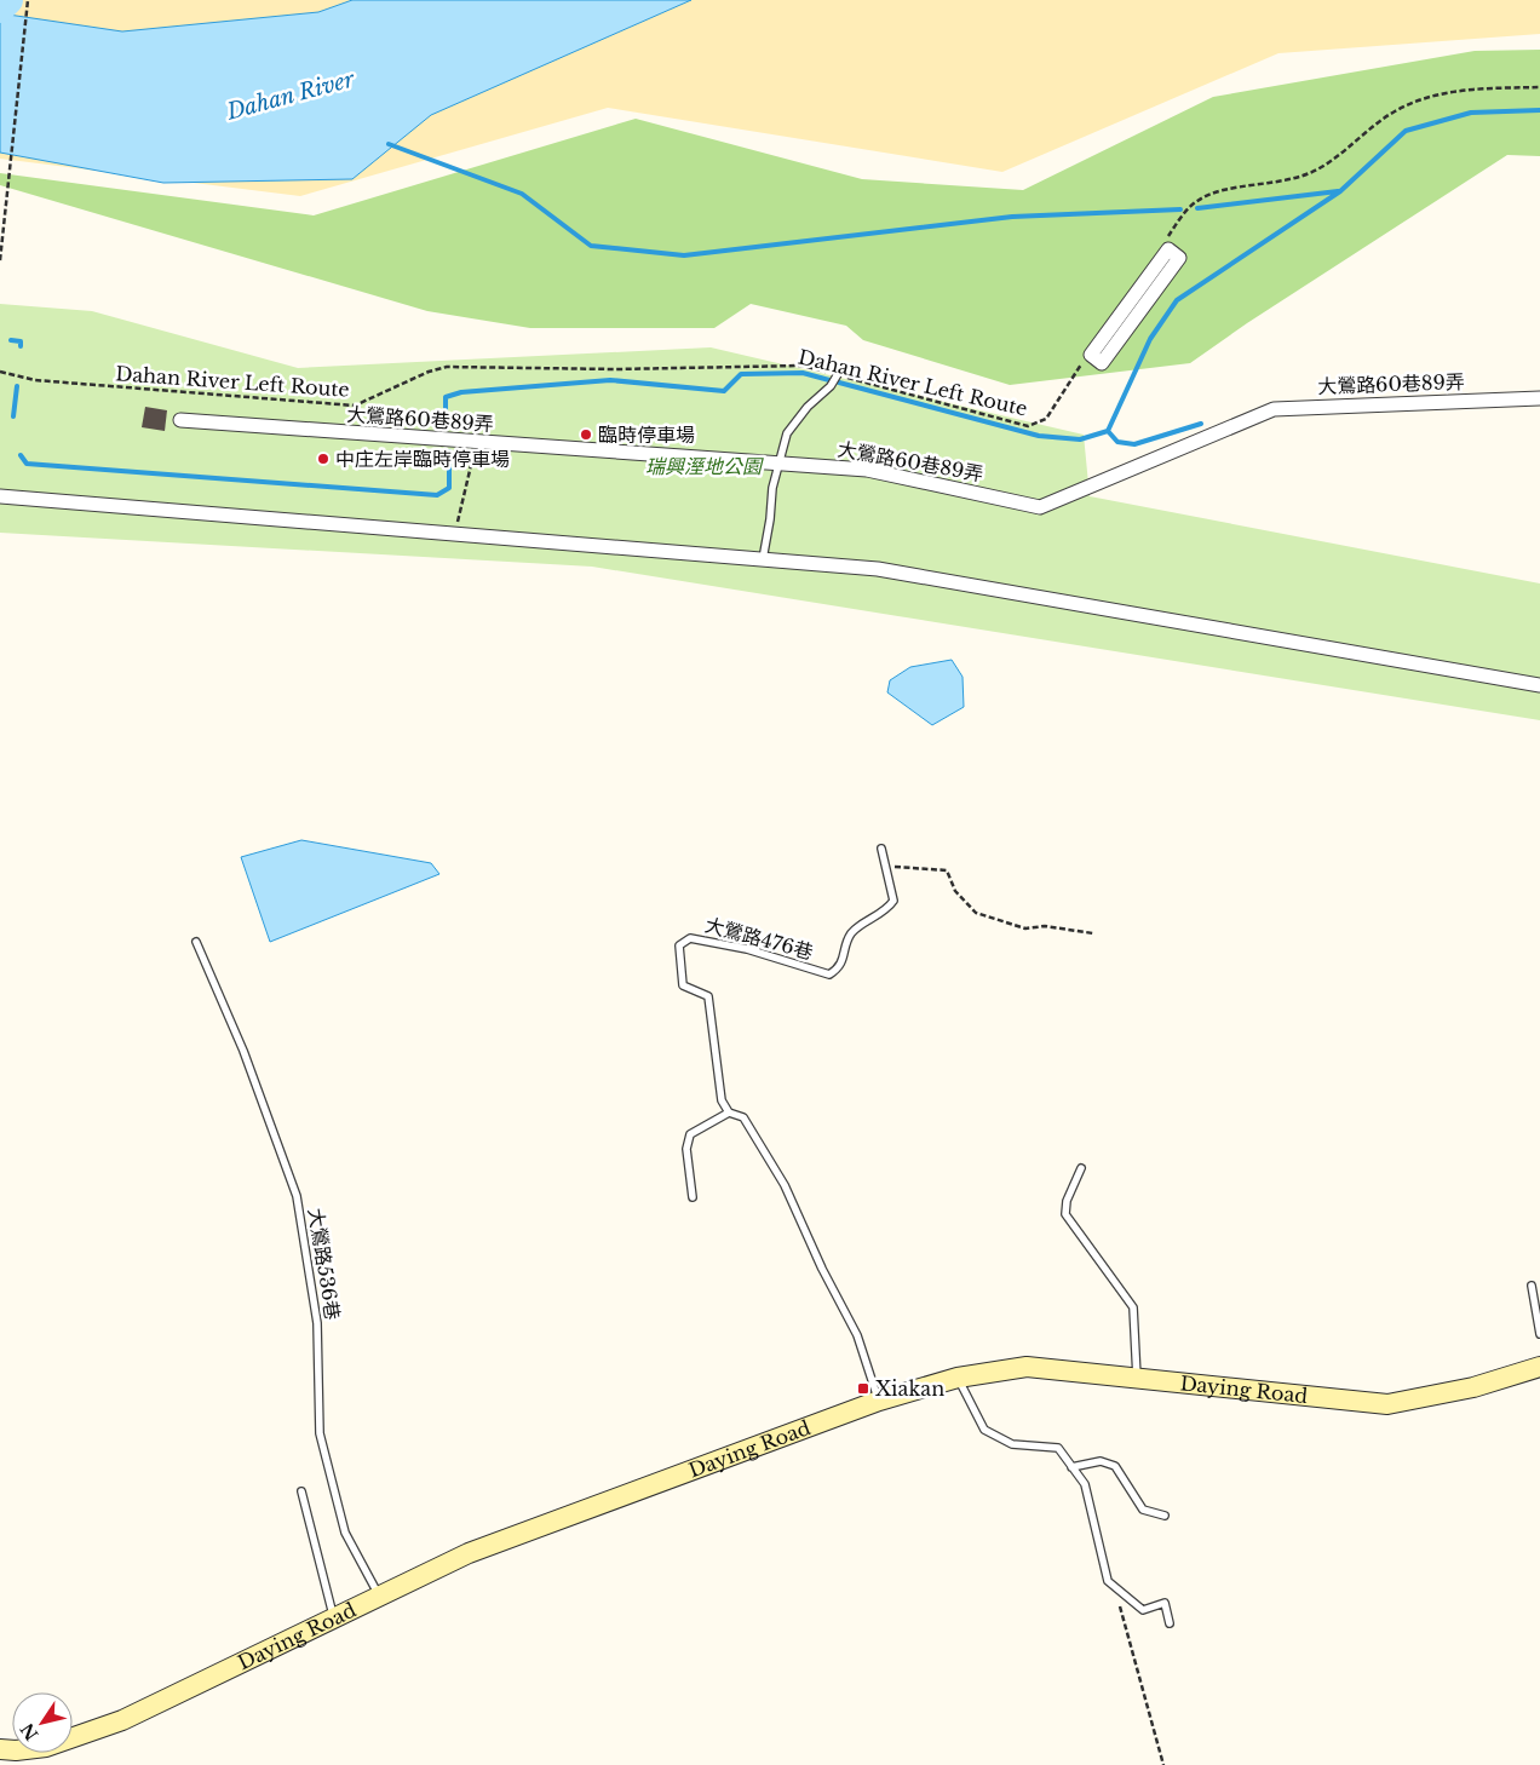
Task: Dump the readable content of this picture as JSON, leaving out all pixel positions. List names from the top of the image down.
{
  "streets": {
    "street": ["大鶯路60巷89弄", "Daying Road"],
    "lane": ["大鶯路476巷", "大鶯路536巷"],
    "path": ["Dahan River Left Route"]
  },
  "crossings": [
    ["大鶯路536巷", "Daying Road"]
  ],
  "water": ["Dahan River"],
  "parks": ["瑞興溼地公園"],
  "places": {
    "other": ["臨時停車場", "中庄左岸臨時停車場"],
    "transit": ["Xiakan"]
  },
  "north": "bottom left"
}
